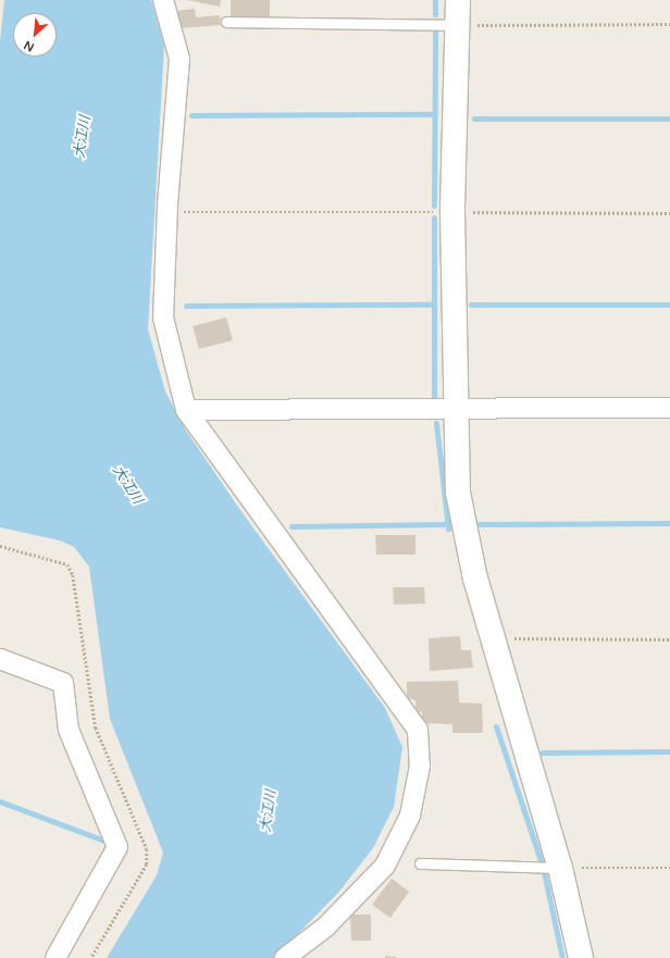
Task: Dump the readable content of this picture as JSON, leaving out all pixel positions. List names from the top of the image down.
{
  "water": ["大江川"],
  "north": "bottom left"
}
